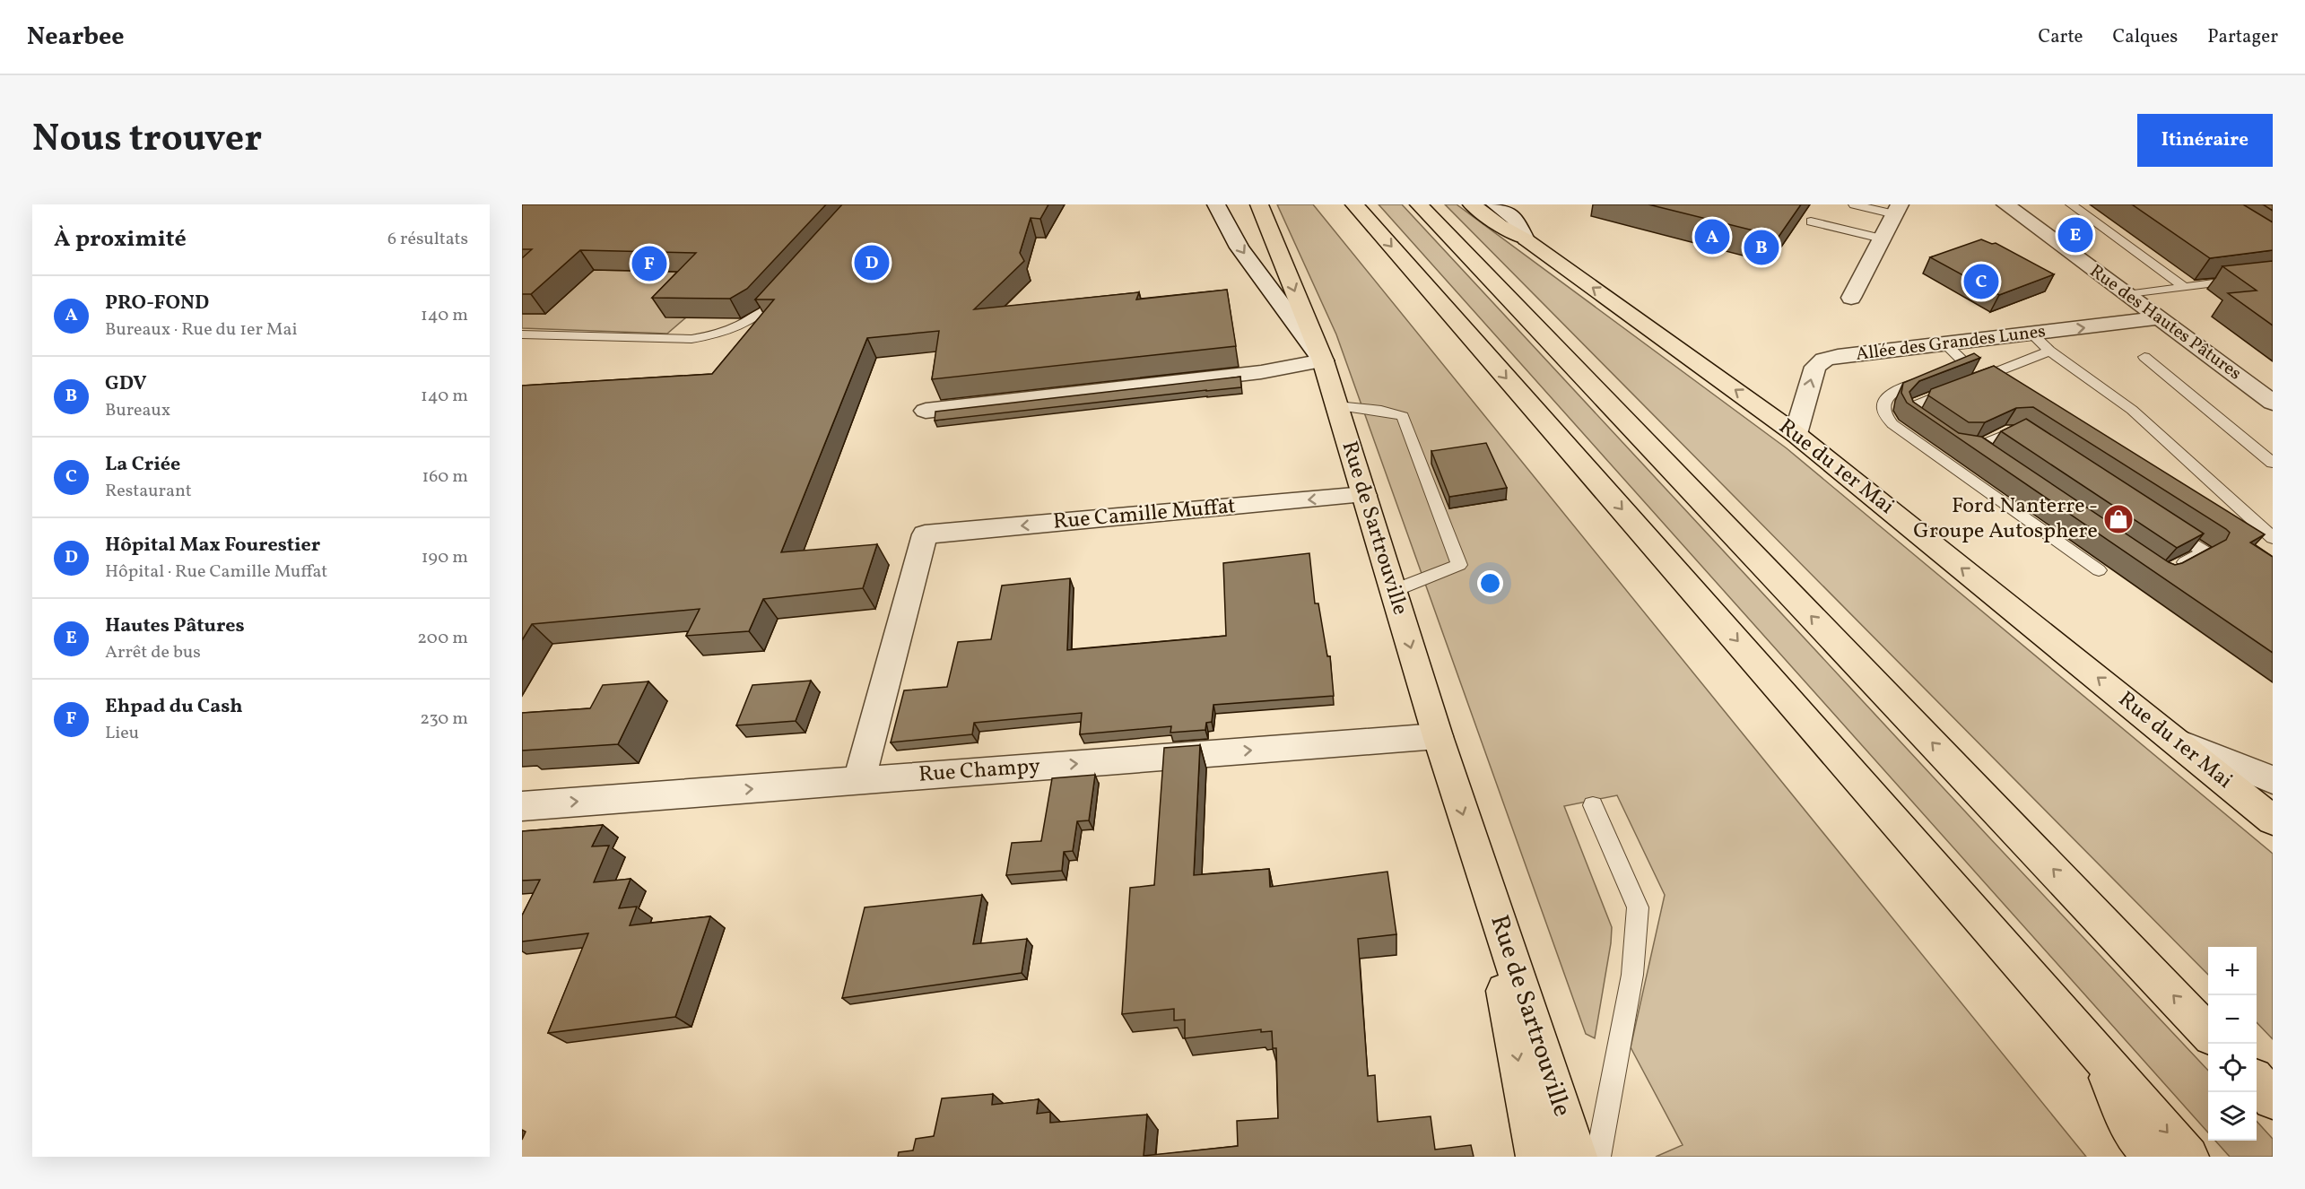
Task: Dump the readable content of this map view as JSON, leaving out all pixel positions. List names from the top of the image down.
{
  "streets": {
    "main road": ["Rue du 1er Mai", "Rue de Sartrouville"],
    "street": [
      "Rue des Hautes Pâtures",
      "Allée des Grandes Lunes",
      "Rue Camille Muffat",
      "Rue Champy"
    ]
  },
  "crossings": [
    ["Rue des Hautes Pâtures", "Allée des Grandes Lunes"],
    ["Allée des Grandes Lunes", "Rue du 1er Mai"],
    ["Rue Camille Muffat", "Rue de Sartrouville"],
    ["Rue Camille Muffat", "Rue Champy"],
    ["Rue de Sartrouville", "Rue Champy"]
  ],
  "one_way": [
    "Allée des Grandes Lunes",
    "Rue du 1er Mai",
    "Rue de Sartrouville",
    "Rue Champy"
  ],
  "places": {
    "shop": ["Ford Nanterre - Groupe Autosphere"]
  },
  "page": {
    "header": "Nearbee",
    "nav": ["Carte", "Calques", "Partager"],
    "title": "Nous trouver",
    "buttons": "Itinéraire",
    "heading": ["À proximité", "6 résultats"],
    "pins": [
      "E",
      "A",
      "B",
      "D",
      "F",
      "C"
    ],
    "list": [
      {
        "mark": "A",
        "name": "PRO-FOND",
        "note": "Bureaux · Rue du 1er Mai",
        "value": "140 m"
      },
      {
        "mark": "B",
        "name": "GDV",
        "note": "Bureaux",
        "value": "140 m"
      },
      {
        "mark": "C",
        "name": "La Criée",
        "note": "Restaurant",
        "value": "160 m"
      },
      {
        "mark": "D",
        "name": "Hôpital Max Fourestier",
        "note": "Hôpital · Rue Camille Muffat",
        "value": "190 m"
      },
      {
        "mark": "E",
        "name": "Hautes Pâtures",
        "note": "Arrêt de bus",
        "value": "200 m"
      },
      {
        "mark": "F",
        "name": "Ehpad du Cash",
        "note": "Lieu",
        "value": "230 m"
      }
    ],
    "map_buttons": ["+", "−"]
  }
}
